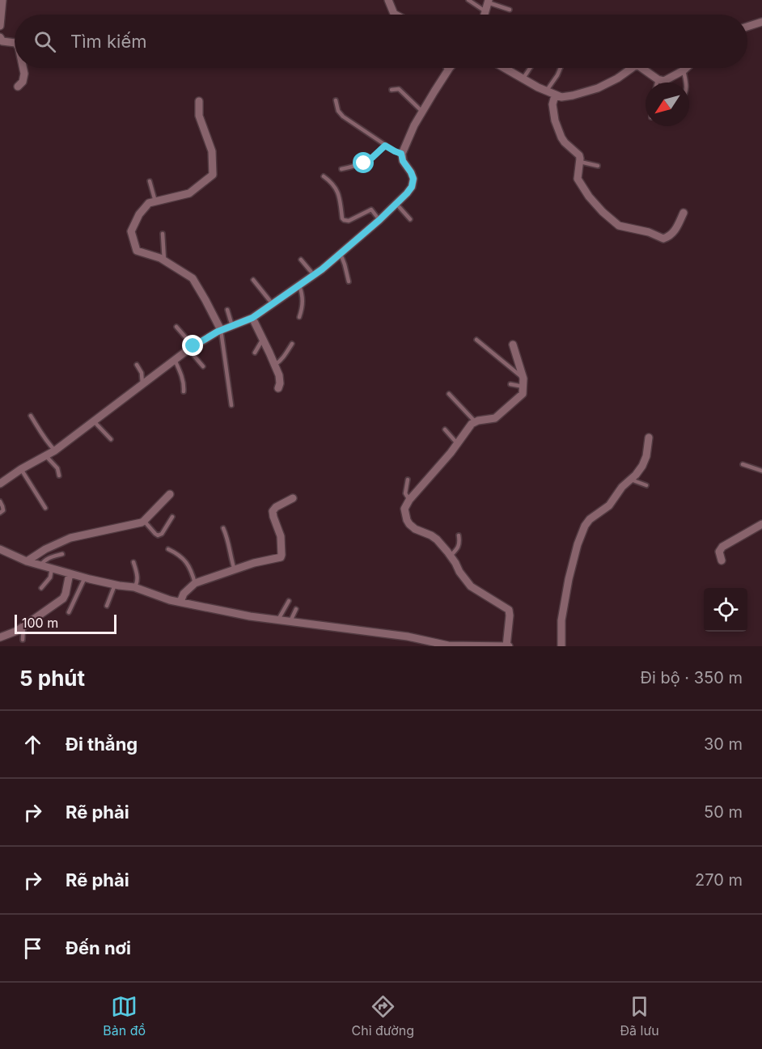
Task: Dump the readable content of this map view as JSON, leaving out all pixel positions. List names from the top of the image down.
{
  "scale_bar": "100 m",
  "north": "bottom left",
  "page": {
    "search": "Tìm kiếm",
    "scale": "100 m",
    "heading": ["5 phút", "Đi bộ · 350 m"],
    "list": [
      ["Đi thẳng", "30 m"],
      ["Rẽ phải", "50 m"],
      ["Rẽ phải", "270 m"],
      "Đến nơi"
    ],
    "nav": ["Bản đồ", "Chỉ đường", "Đã lưu"]
  }
}
